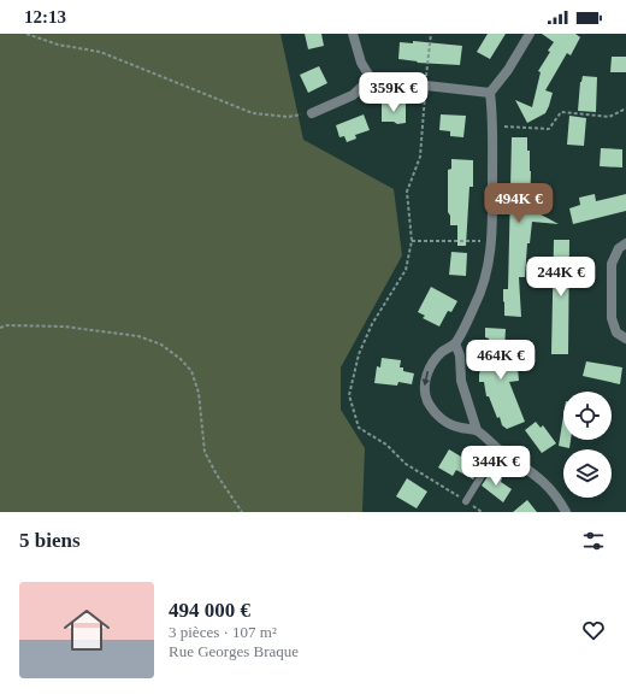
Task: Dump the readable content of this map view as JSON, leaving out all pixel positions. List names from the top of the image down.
{
  "page": {
    "status": "12:13",
    "price": [
      "359K €",
      "494K €",
      "244K €",
      "464K €",
      "344K €"
    ],
    "heading": "5 biens",
    "list": [
      {
        "name": "494 000 €",
        "note": "3 pièces · 107 m² · Rue Georges Braque"
      }
    ]
  }
}
